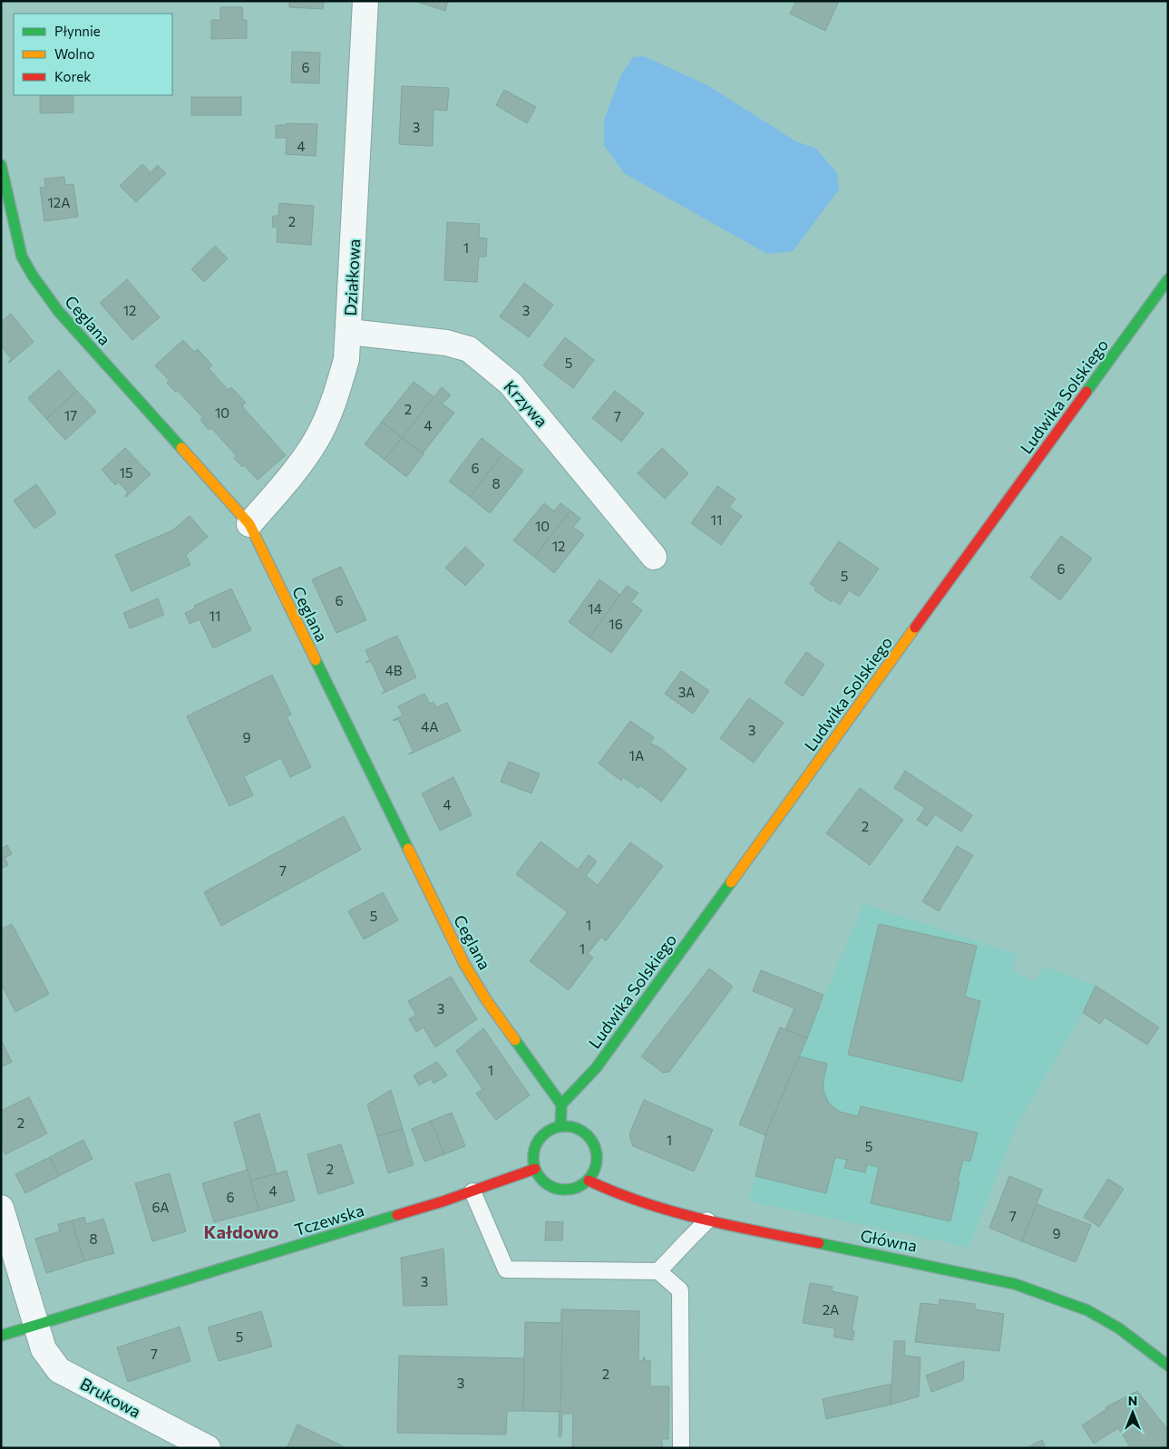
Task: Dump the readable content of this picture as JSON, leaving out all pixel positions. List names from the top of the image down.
{
  "streets": {
    "street": [
      "Działkowa",
      "Ceglana",
      "Ludwika Solskiego",
      "Krzywa",
      "Tczewska",
      "Główna",
      "Brukowa"
    ]
  },
  "crossings": [
    ["Działkowa", "Ceglana"],
    ["Działkowa", "Krzywa"],
    ["Ceglana", "Ludwika Solskiego"],
    ["Tczewska", "Główna"],
    ["Tczewska", "Brukowa"]
  ],
  "districts": ["Kałdowo"],
  "house_numbers": [
    "6",
    "3",
    "4",
    "12A",
    "2",
    "1",
    "12",
    "3",
    "5",
    "2",
    "10",
    "17",
    "7",
    "4",
    "6",
    "15",
    "8",
    "11",
    "10",
    "12",
    "6",
    "5",
    "6",
    "14",
    "11",
    "16",
    "4B",
    "3A",
    "4A",
    "3",
    "9",
    "1A",
    "4",
    "2",
    "7",
    "5",
    "1",
    "1",
    "3",
    "1",
    "2",
    "1",
    "5",
    "2",
    "4",
    "6",
    "6A",
    "7",
    "9",
    "8",
    "3",
    "2A",
    "5",
    "7",
    "2",
    "3"
  ],
  "legend": ["Płynnie", "Wolno", "Korek"],
  "north": "top"
}
